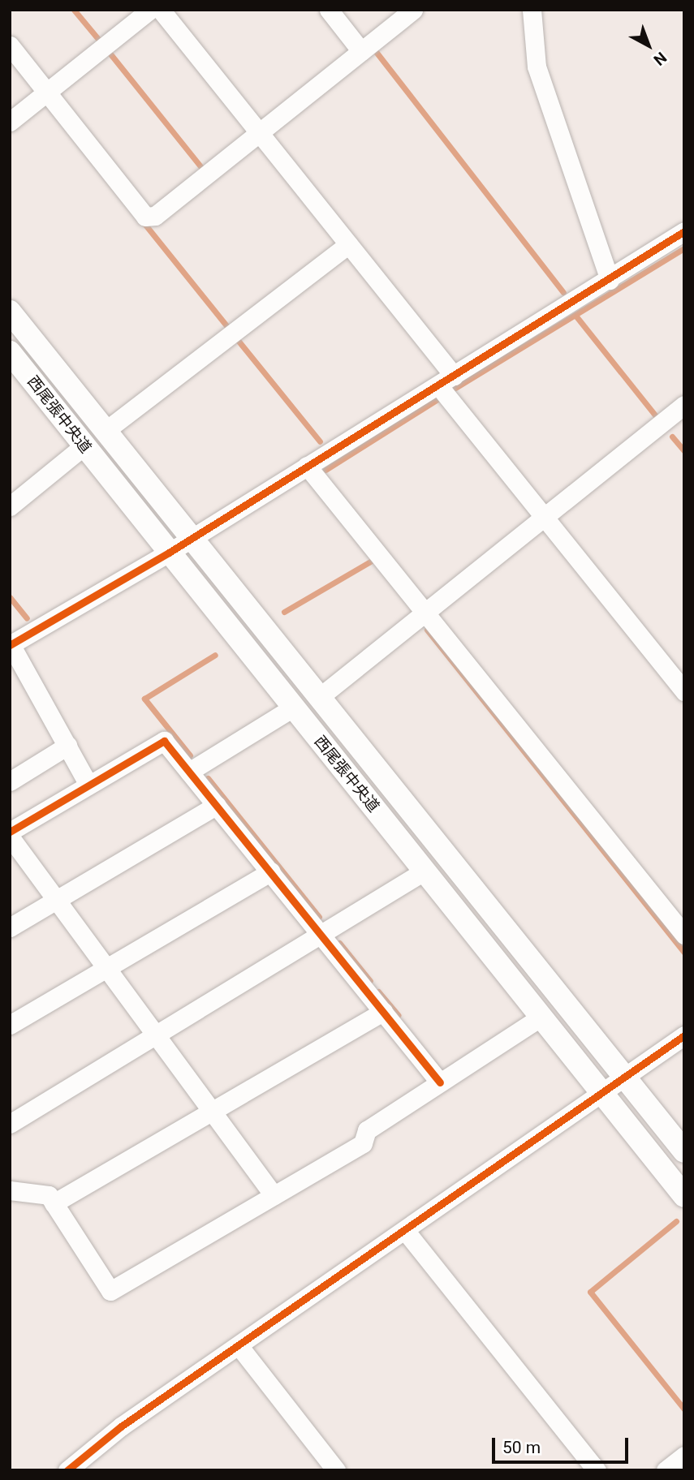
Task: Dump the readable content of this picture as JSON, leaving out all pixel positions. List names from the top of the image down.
{
  "streets": {
    "main road": ["西尾張中央道"]
  },
  "scale_bar": "50 m",
  "north": "bottom right"
}
